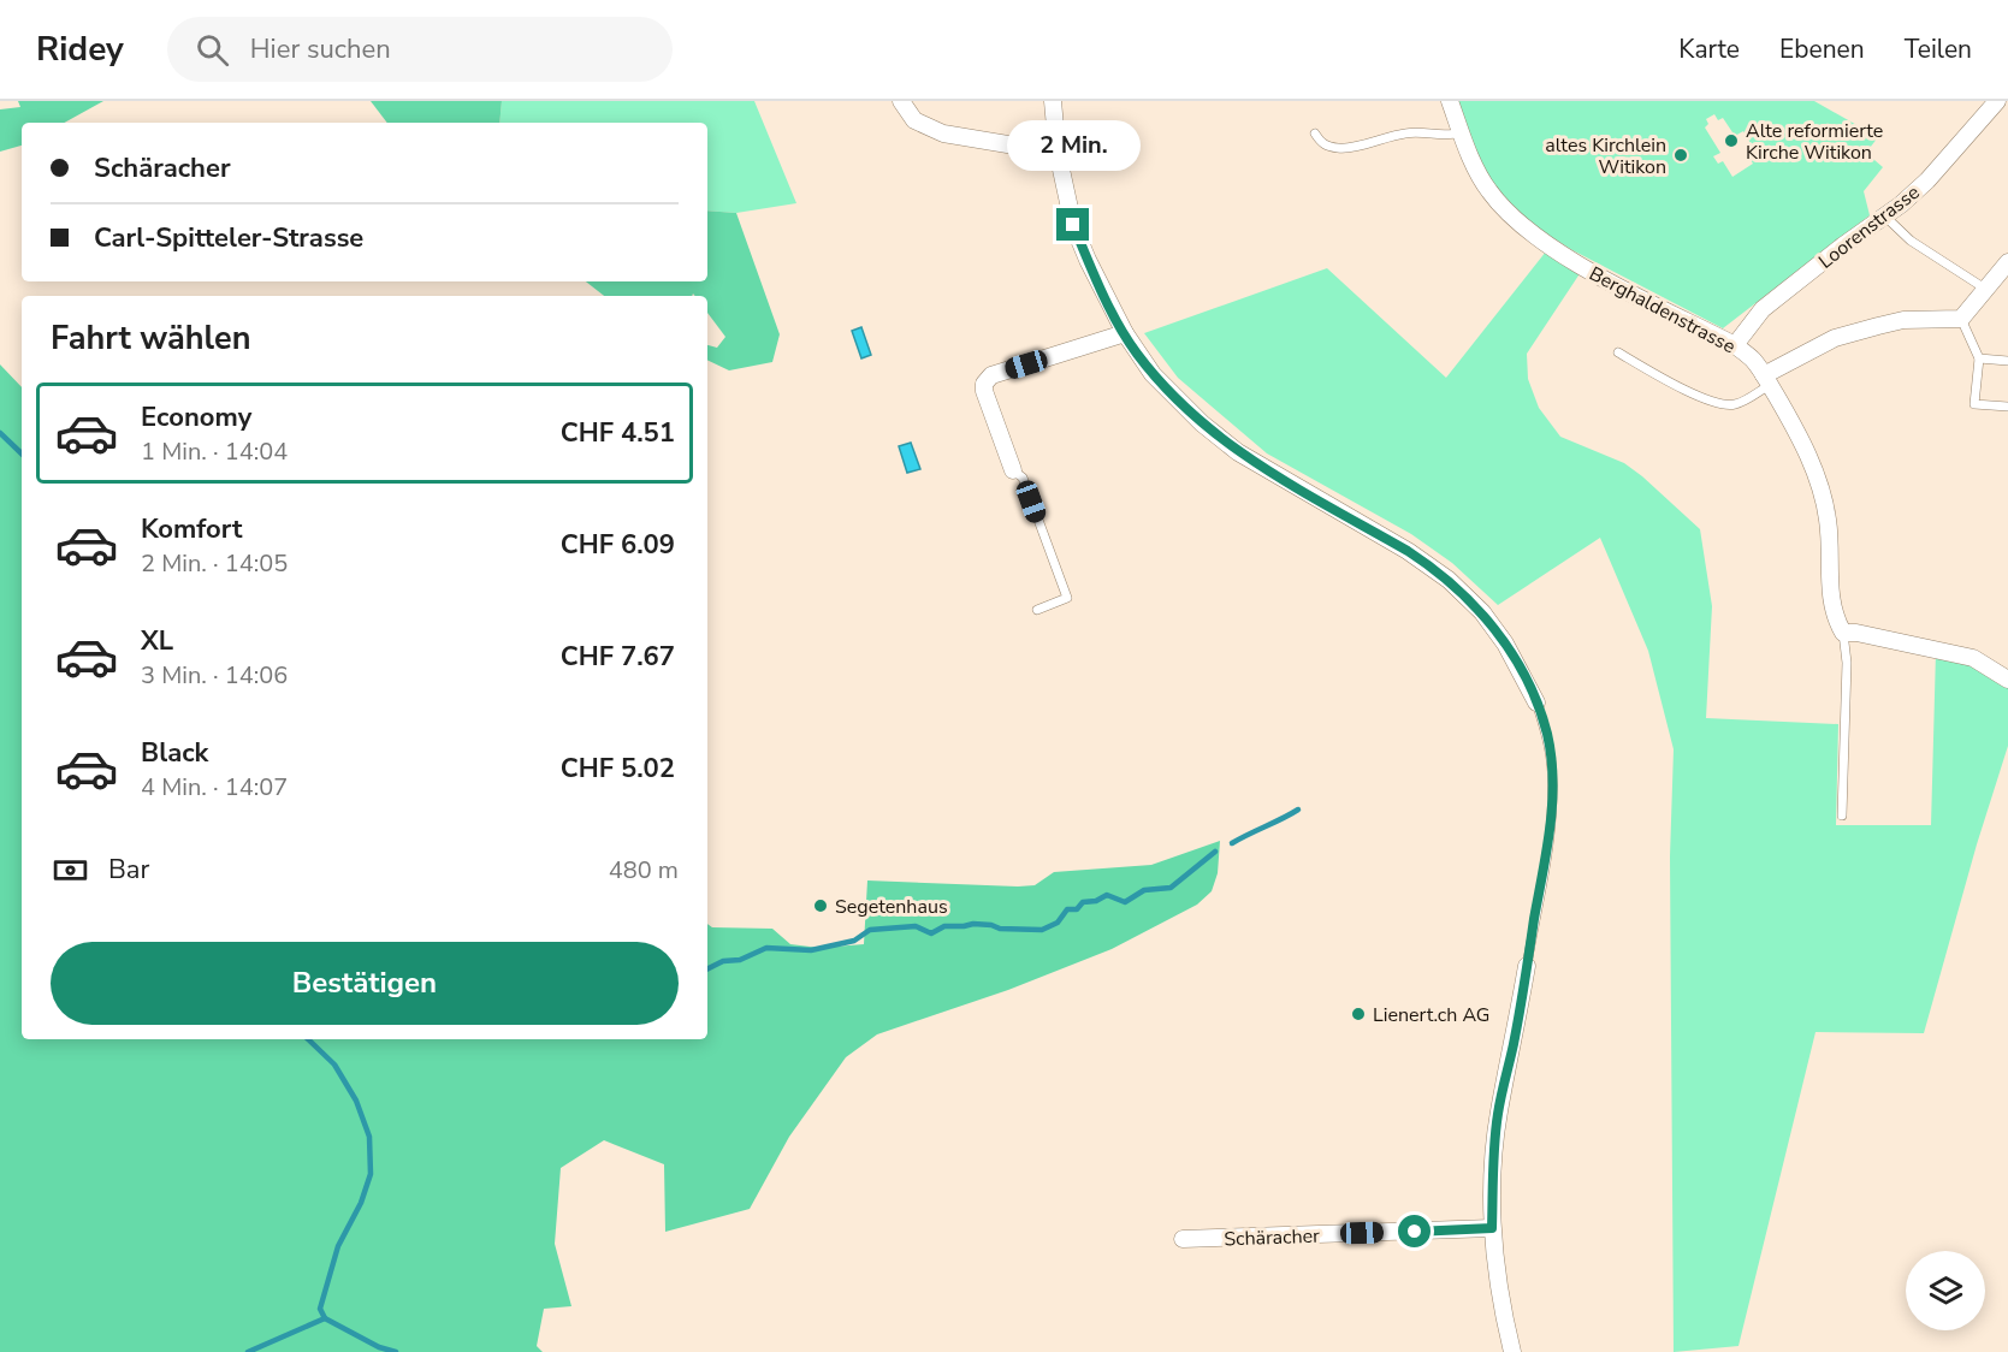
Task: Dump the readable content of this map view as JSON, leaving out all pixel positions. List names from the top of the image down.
{
  "streets": {
    "street": ["Loorenstrasse", "Berghaldenstrasse", "Schäracher"]
  },
  "crossings": [
    ["Loorenstrasse", "Berghaldenstrasse"]
  ],
  "places": [
    "Alte reformierte Kirche Witikon",
    "altes Kirchlein Witikon",
    "Segetenhaus",
    "Lienert.ch AG"
  ],
  "page": {
    "header": "Ridey",
    "search": "Hier suchen",
    "nav": ["Karte", "Ebenen", "Teilen"],
    "bubble": "2 Min.",
    "banner": ["Schäracher", "Carl-Spitteler-Strasse"],
    "heading": "Fahrt wählen",
    "list": [
      {
        "name": "Economy",
        "note": "1 Min. · 14:04",
        "value": "CHF 4.51"
      },
      {
        "name": "Komfort",
        "note": "2 Min. · 14:05",
        "value": "CHF 6.09"
      },
      {
        "name": "XL",
        "note": "3 Min. · 14:06",
        "value": "CHF 7.67"
      },
      {
        "name": "Black",
        "note": "4 Min. · 14:07",
        "value": "CHF 5.02"
      }
    ],
    "pay": ["Bar", "480 m"],
    "buttons": "Bestätigen"
  }
}
